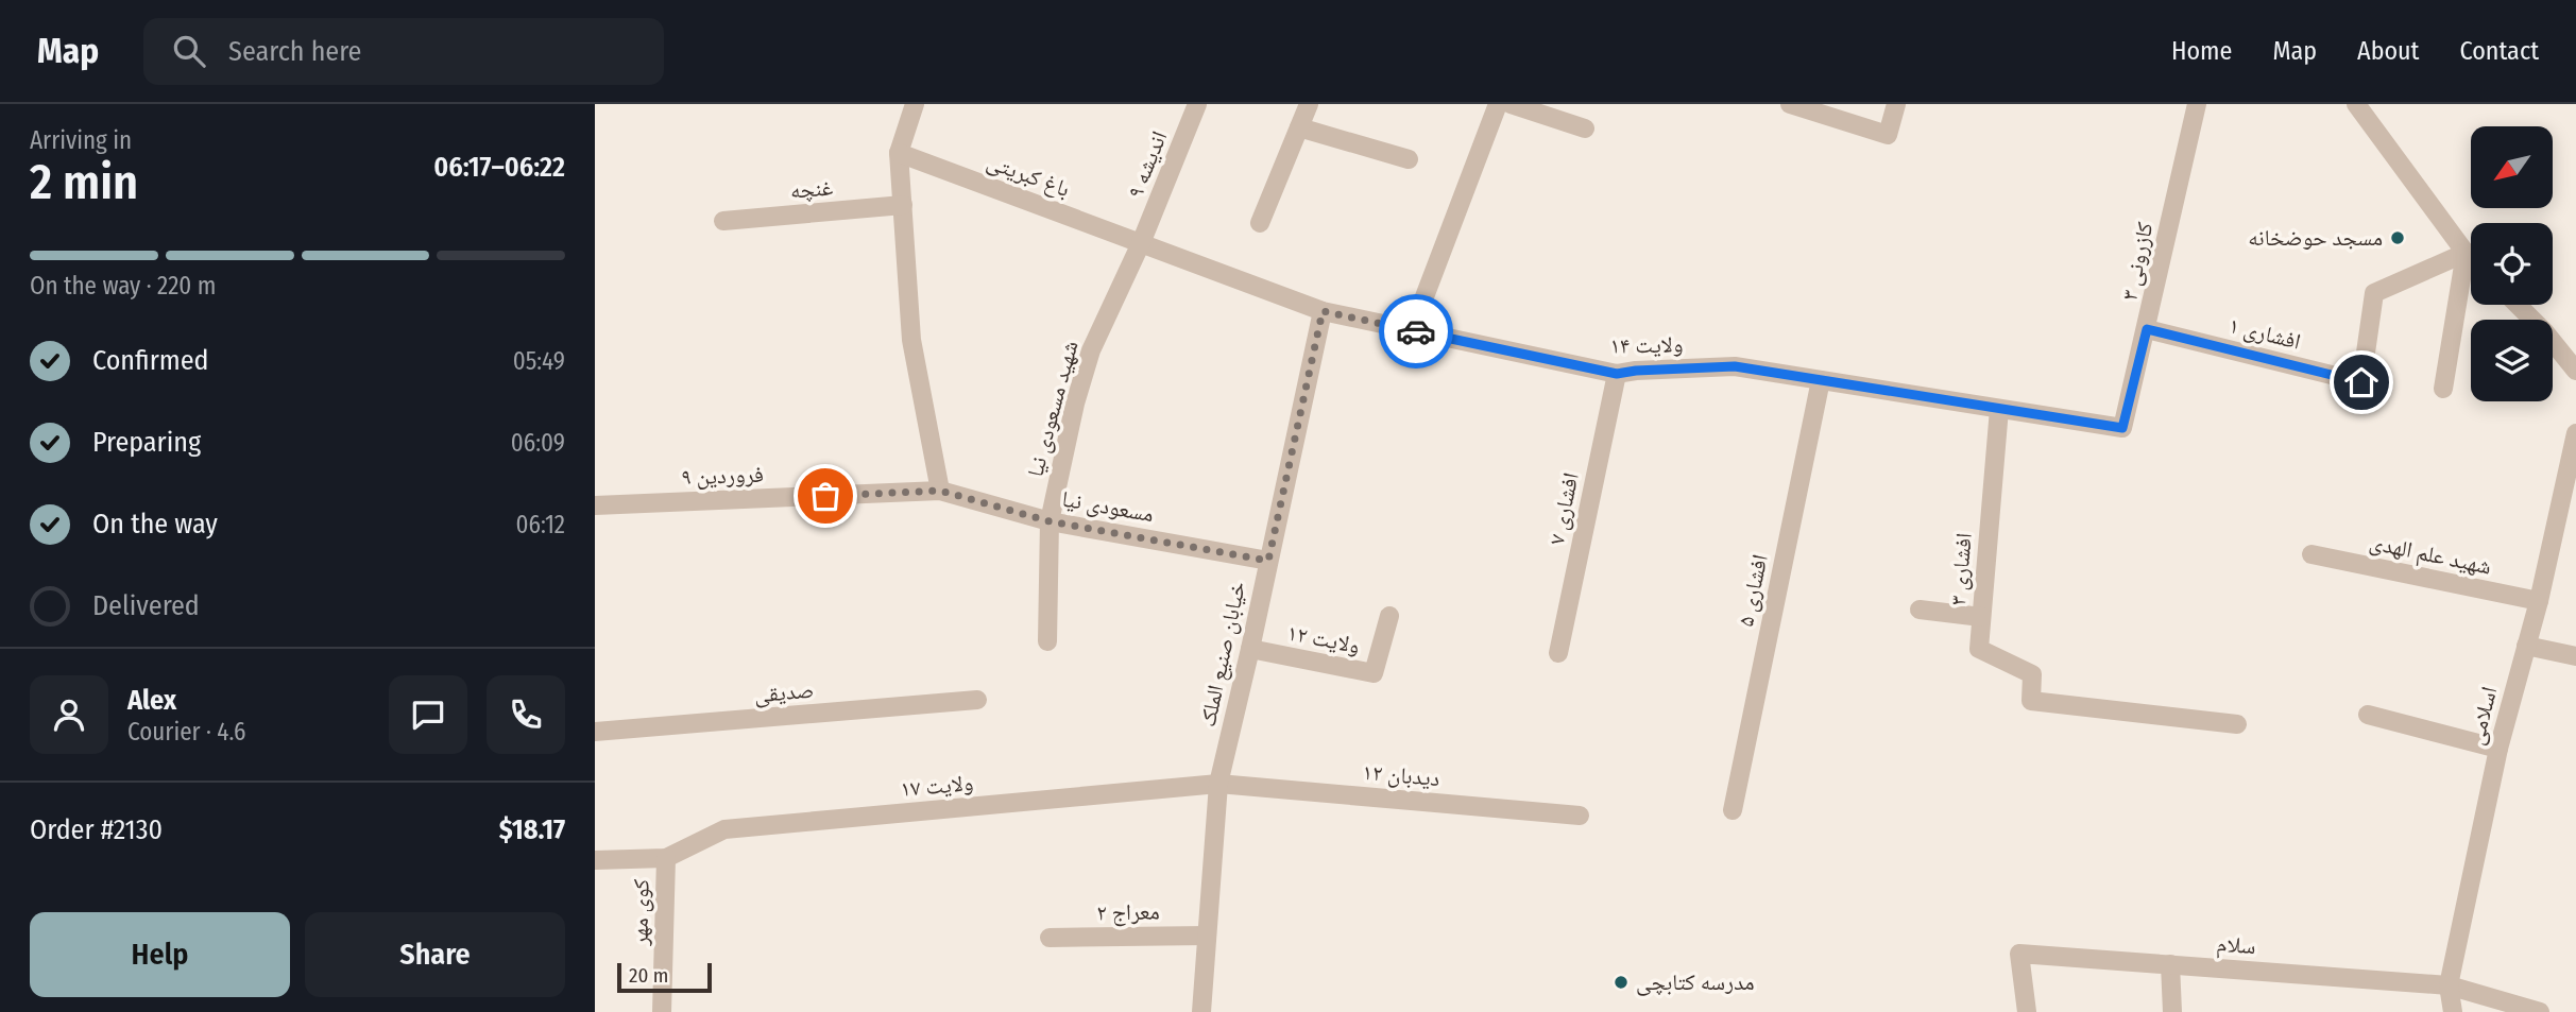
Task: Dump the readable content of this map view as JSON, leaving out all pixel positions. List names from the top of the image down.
{
  "streets": {
    "street": [
      "اندیشه ۹",
      "باغ کبریتی",
      "غنچه",
      "کازرونی ۳",
      "افشاری ۱",
      "ولایت ۱۴",
      "شهید مسعودی نیا",
      "فروردین ۹",
      "مسعودی نیا",
      "افشاری ۷",
      "شهید علم الهدی",
      "افشاری ۳",
      "افشاری ۵",
      "ولایت ۱۲",
      "خیابان صنیع الملک",
      "صدیقی",
      "اسلامی",
      "دیدبان ۱۲",
      "ولایت ۱۷",
      "کوی مهر",
      "معراج ۲",
      "سلام"
    ]
  },
  "crossings": [
    ["اندیشه ۹", "باغ کبریتی"],
    ["اندیشه ۹", "ولایت ۱۴"],
    ["اندیشه ۹", "شهید مسعودی نیا"],
    ["باغ کبریتی", "ولایت ۱۴"],
    ["باغ کبریتی", "شهید مسعودی نیا"],
    ["کازرونی ۳", "افشاری ۱"],
    ["کازرونی ۳", "ولایت ۱۴"],
    ["ولایت ۱۴", "شهید مسعودی نیا"],
    ["ولایت ۱۴", "افشاری ۷"],
    ["ولایت ۱۴", "افشاری ۳"],
    ["ولایت ۱۴", "افشاری ۵"],
    ["ولایت ۱۴", "خیابان صنیع الملک"],
    ["شهید مسعودی نیا", "مسعودی نیا"],
    ["فروردین ۹", "مسعودی نیا"],
    ["مسعودی نیا", "خیابان صنیع الملک"],
    ["شهید علم الهدی", "اسلامی"],
    ["ولایت ۱۲", "خیابان صنیع الملک"],
    ["خیابان صنیع الملک", "دیدبان ۱۲"],
    ["خیابان صنیع الملک", "ولایت ۱۷"],
    ["خیابان صنیع الملک", "معراج ۲"],
    ["اسلامی", "سلام"],
    ["دیدبان ۱۲", "ولایت ۱۷"],
    ["ولایت ۱۷", "کوی مهر"]
  ],
  "places": ["مسجد حوضخانه", "مدرسه کتابچی"],
  "scale_bar": "20 m",
  "north": "bottom left",
  "page": {
    "header": "Map",
    "search": "Search here",
    "nav": [
      "Home",
      "Map",
      "About",
      "Contact"
    ],
    "heading": ["2 min", "Arriving in", "06:17–06:22"],
    "panel": [
      "Alex",
      "Courier · 4.6",
      "Order #2130",
      "$18.17"
    ],
    "bar": "On the way · 220 m",
    "list": [
      ["Confirmed", "05:49"],
      ["Preparing", "06:09"],
      ["On the way", "06:12"],
      "Delivered"
    ],
    "buttons": ["Help", "Share"],
    "scale": "20 m"
  }
}
